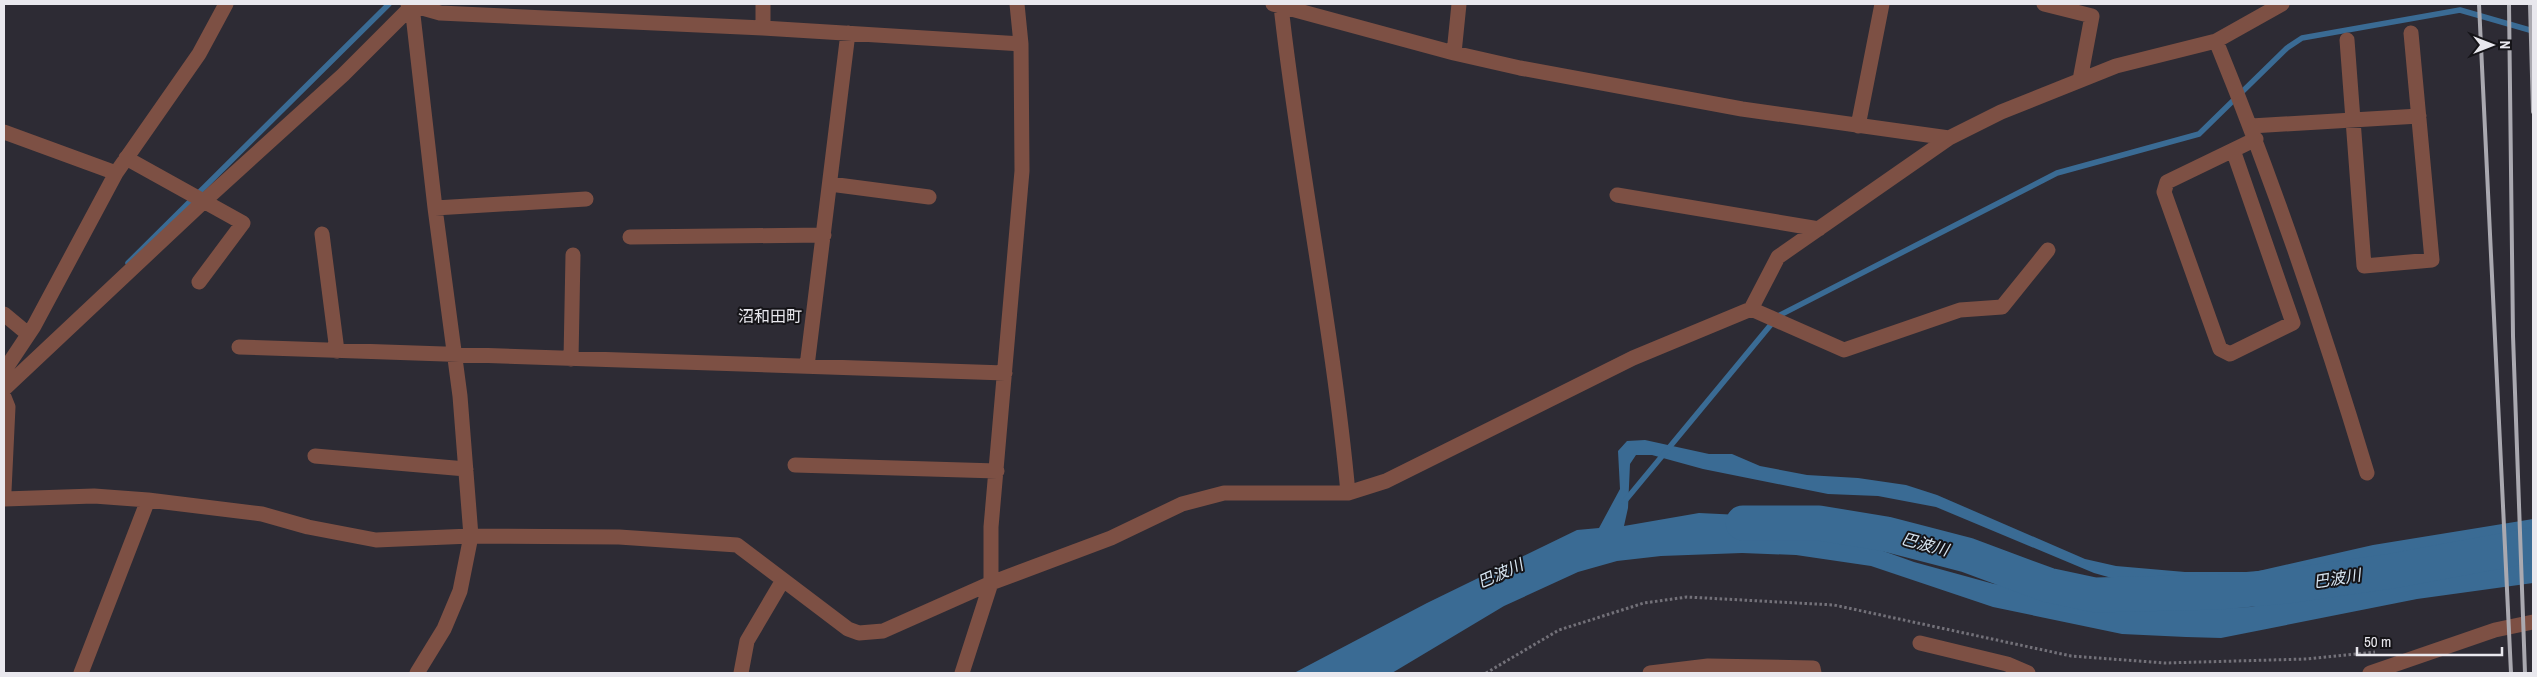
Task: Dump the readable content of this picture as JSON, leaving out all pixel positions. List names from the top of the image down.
{
  "districts": ["沼和田町"],
  "water": ["巴波川"],
  "scale_bar": "50 m",
  "north": "right"
}
